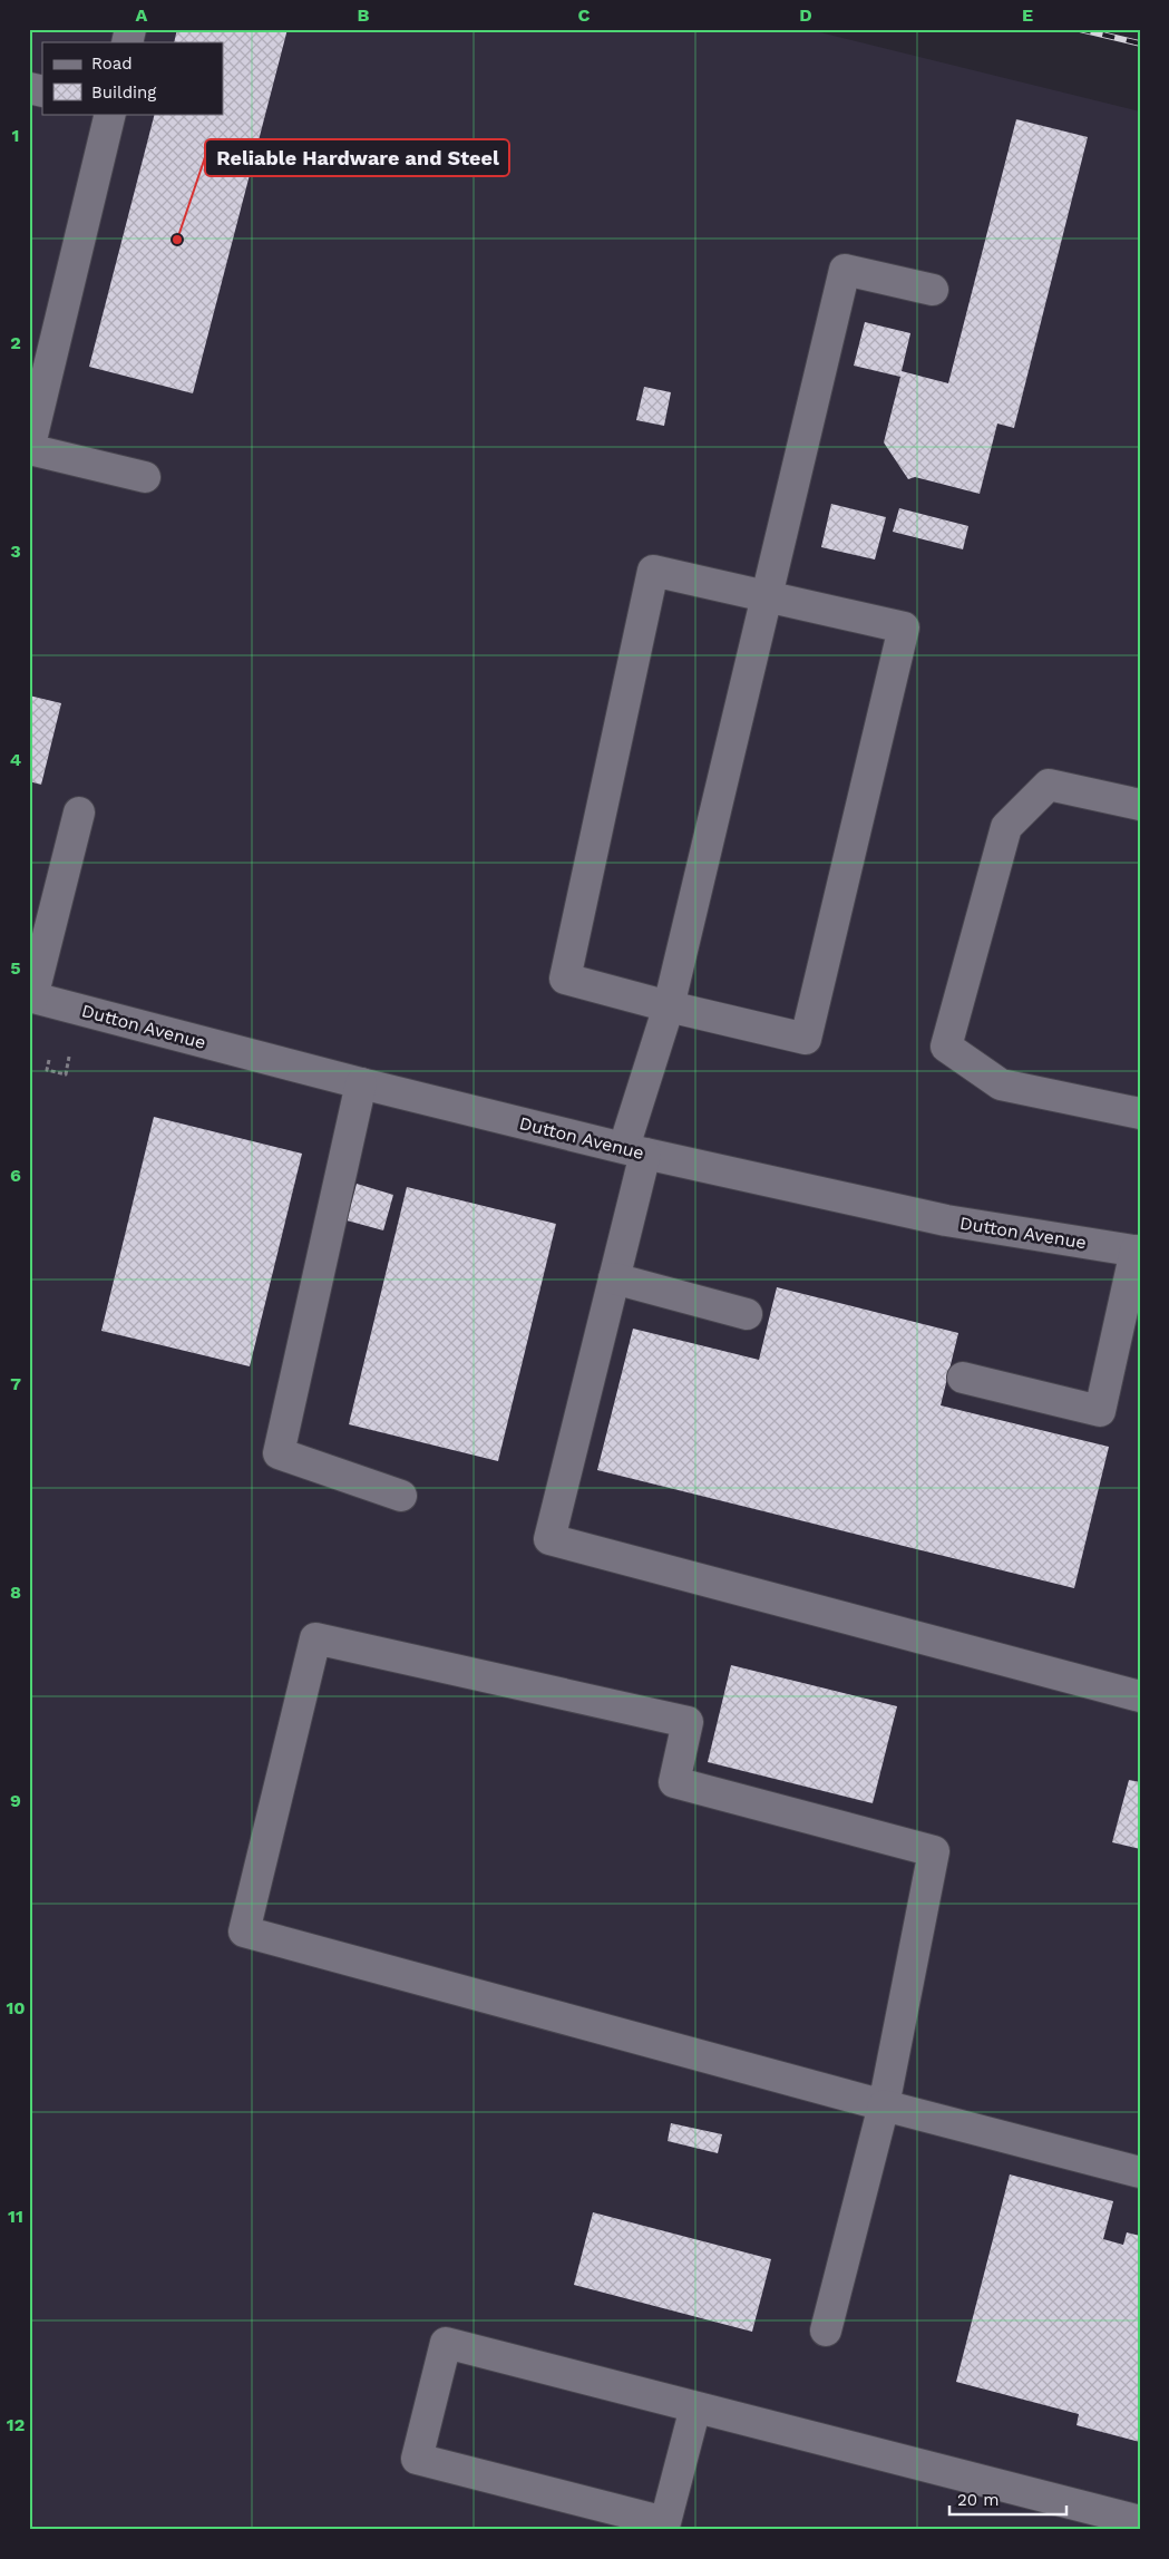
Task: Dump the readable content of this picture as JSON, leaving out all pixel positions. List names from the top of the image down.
{
  "streets": {
    "street": ["Dutton Avenue"]
  },
  "places": ["Reliable Hardware and Steel"],
  "legend": ["Road", "Building"],
  "scale_bar": "20 m",
  "grid": {
    "columns": [
      "A",
      "B",
      "C",
      "D",
      "E"
    ],
    "rows": [
      "1",
      "2",
      "3",
      "4",
      "5",
      "6",
      "7",
      "8",
      "9",
      "10",
      "11",
      "12"
    ]
  }
}
